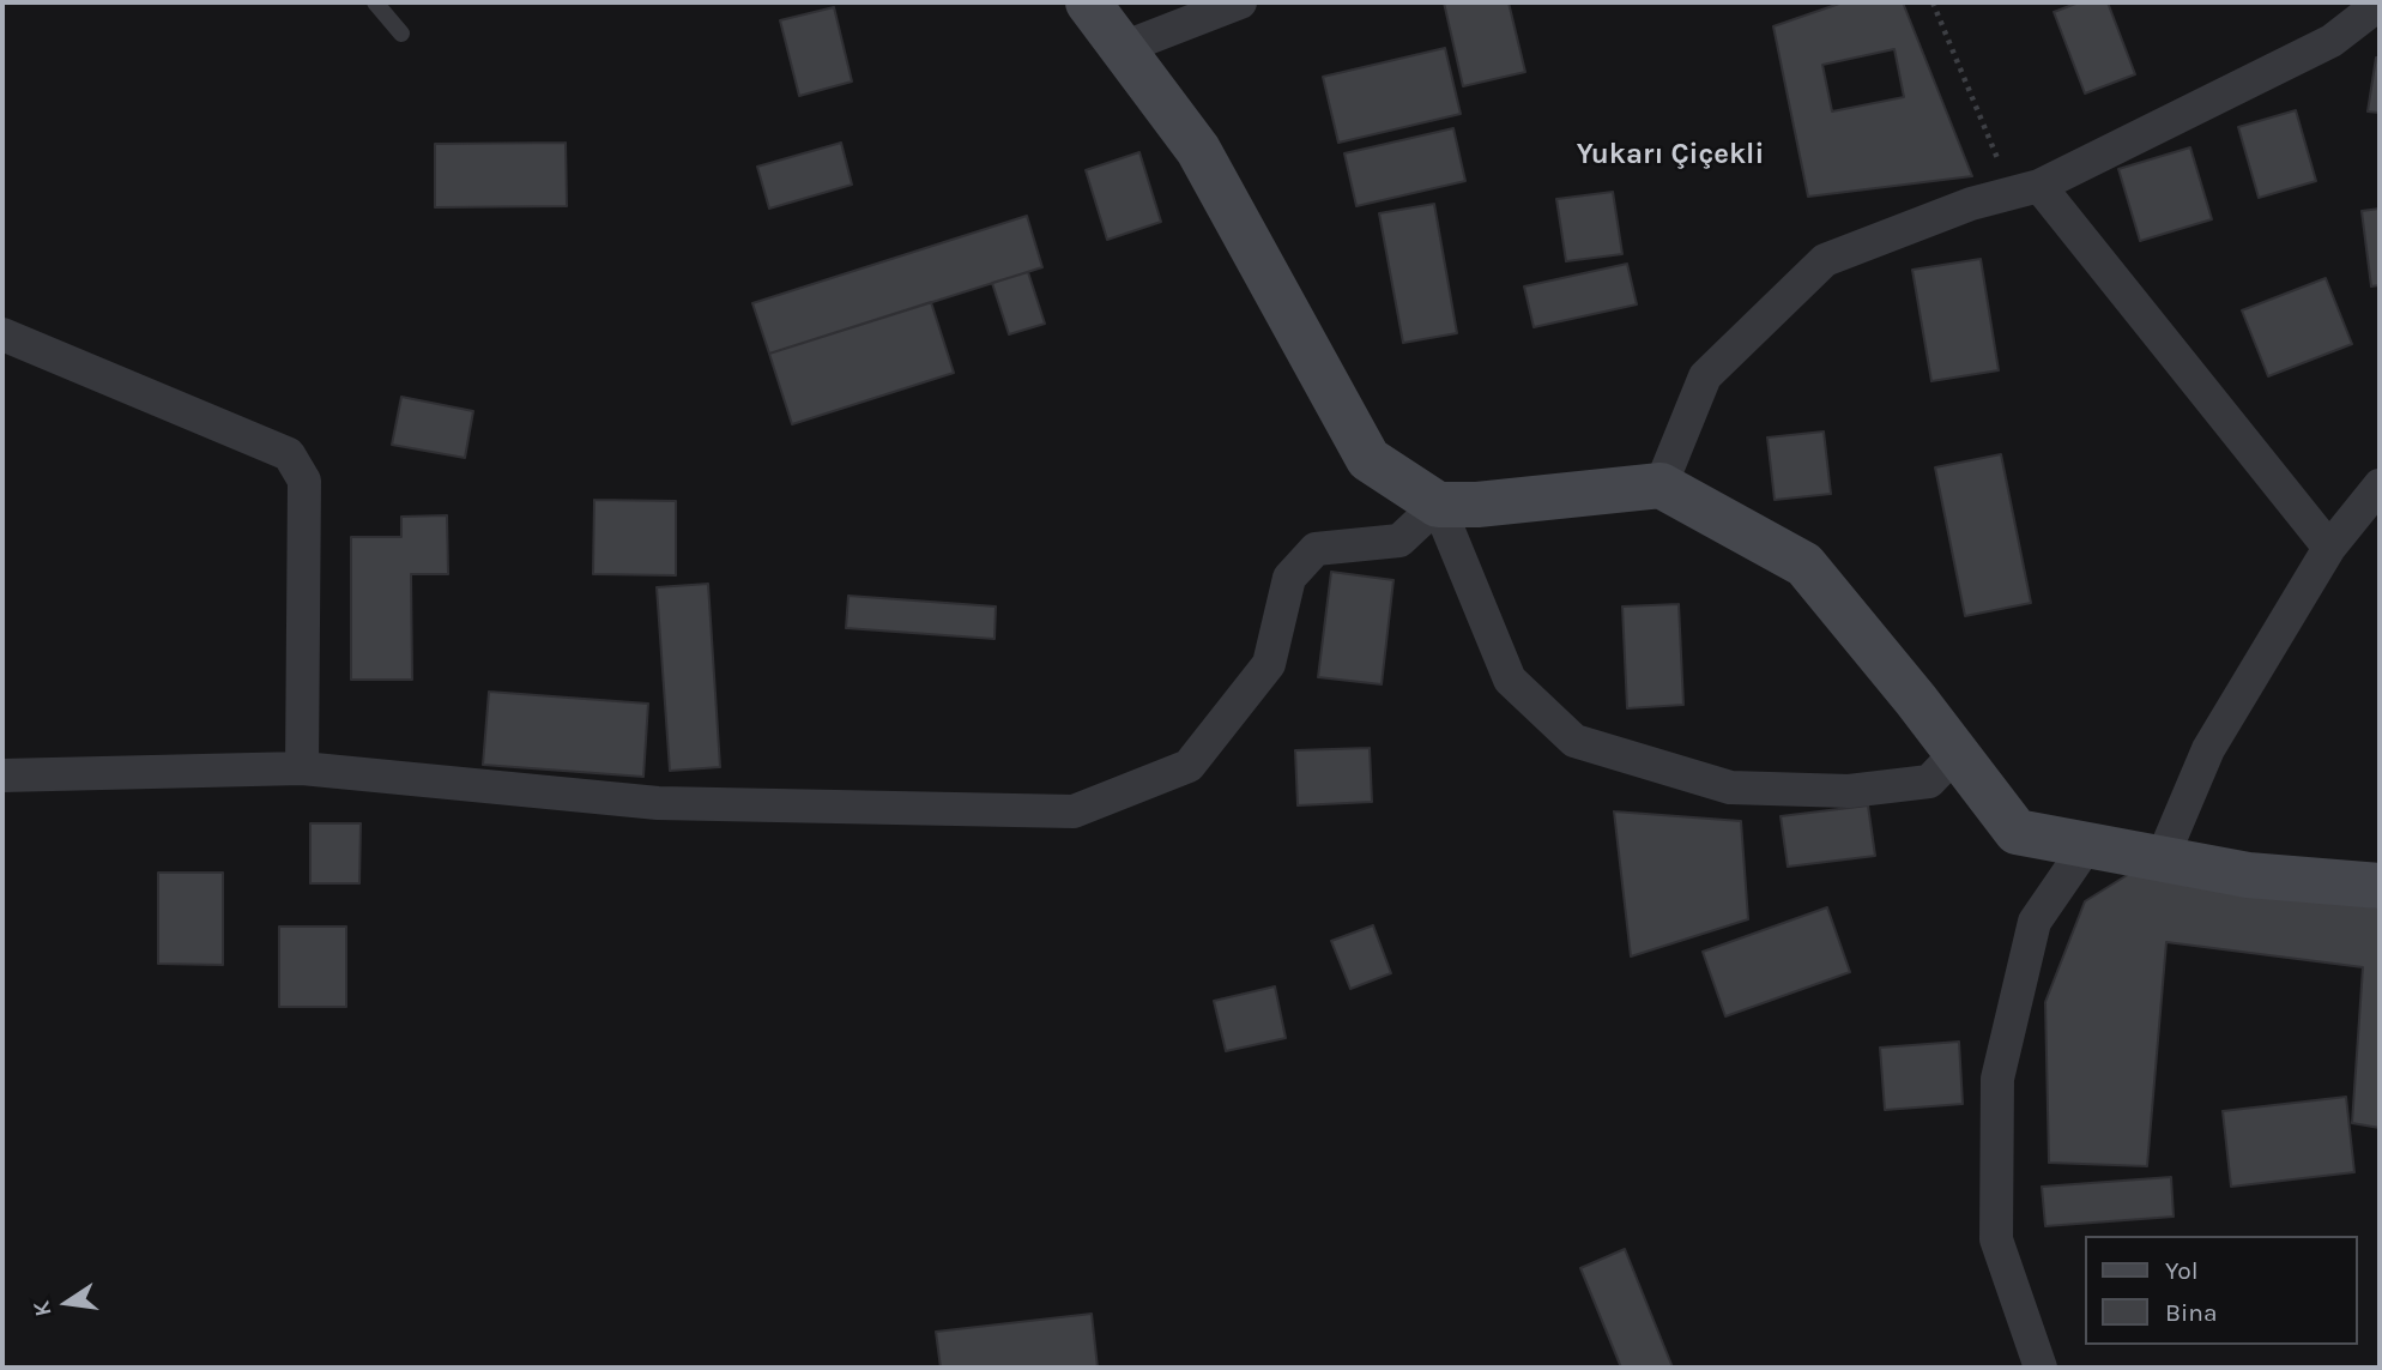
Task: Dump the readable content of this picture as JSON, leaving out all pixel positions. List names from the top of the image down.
{
  "districts": ["Yukarı Çiçekli"],
  "legend": ["Yol", "Bina"],
  "north": "left"
}
